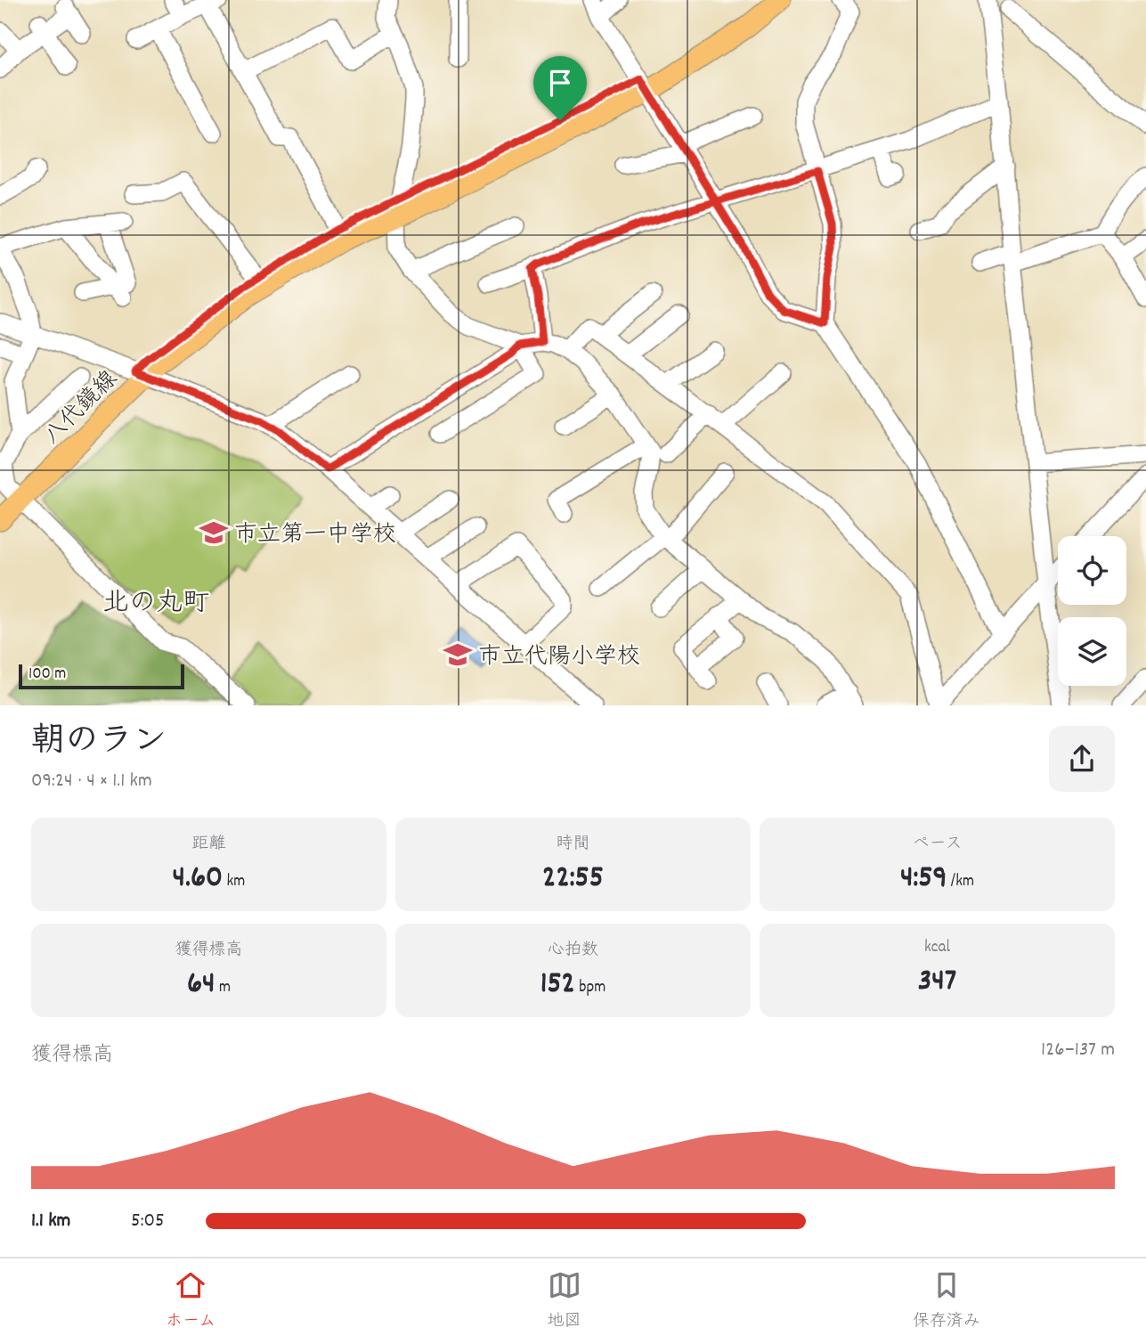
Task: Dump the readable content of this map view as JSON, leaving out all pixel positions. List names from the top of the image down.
{
  "streets": {
    "main road": ["八代鏡線"]
  },
  "districts": ["北の丸町"],
  "places": {
    "school or university": ["市立第一中学校", "市立代陽小学校"]
  },
  "scale_bar": "100 m",
  "page": {
    "scale": "100 m",
    "heading": ["朝のラン", "09:24 · 4 × 1.1 km"],
    "stats": [
      ["距離", "4.60 km"],
      ["時間", "22:55"],
      ["ペース", "4:59 /km"],
      ["獲得標高", "64 m"],
      ["心拍数", "152 bpm"],
      ["kcal", "347"]
    ],
    "chart": ["獲得標高", "126–137 m"],
    "list": [
      {
        "name": "1.1 km",
        "note": "5:05"
      }
    ],
    "tabs": ["ホーム", "地図", "保存済み"]
  }
}
